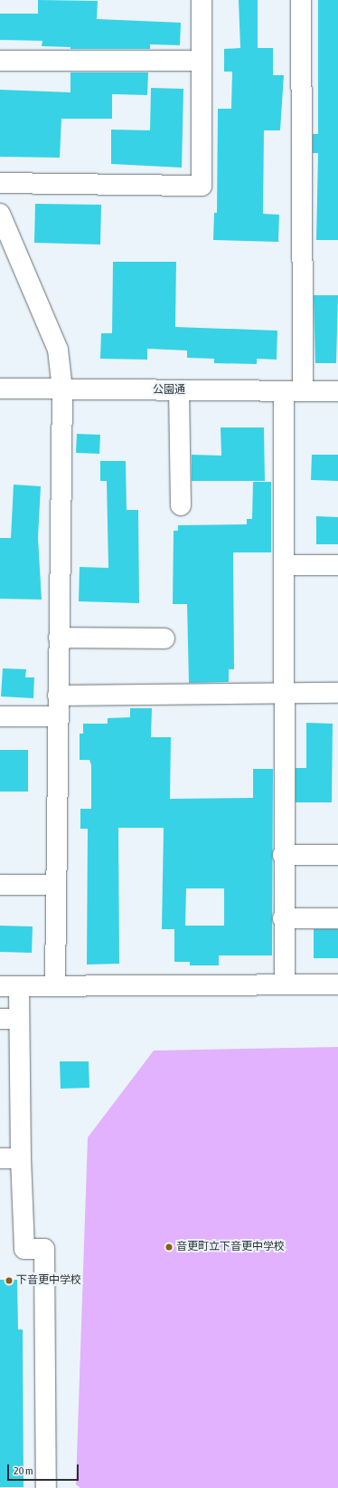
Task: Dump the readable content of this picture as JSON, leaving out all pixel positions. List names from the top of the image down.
{
  "streets": {
    "street": ["公園通"]
  },
  "places": ["音更町立下音更中学校", "下音更中学校"],
  "scale_bar": "20 m"
}
